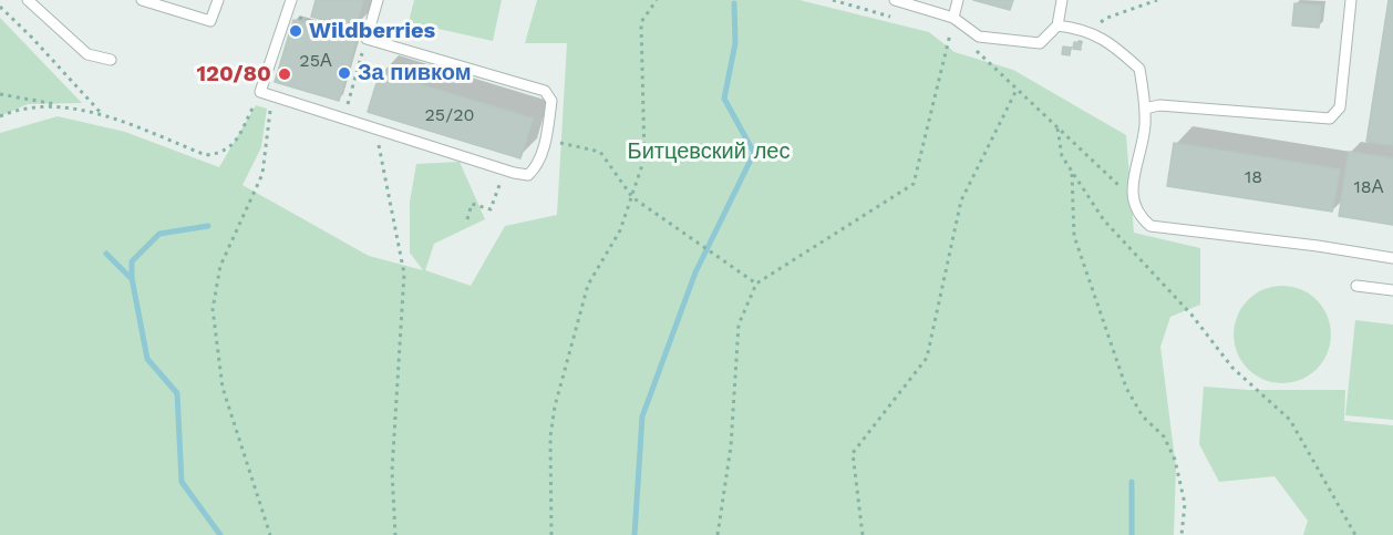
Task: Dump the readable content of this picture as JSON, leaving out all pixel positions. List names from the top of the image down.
{
  "parks": ["Битцевский лес"],
  "places": ["Wildberries", "За пивком", "120/80"],
  "house_numbers": [
    "25А",
    "25/20",
    "18",
    "18А"
  ]
}
